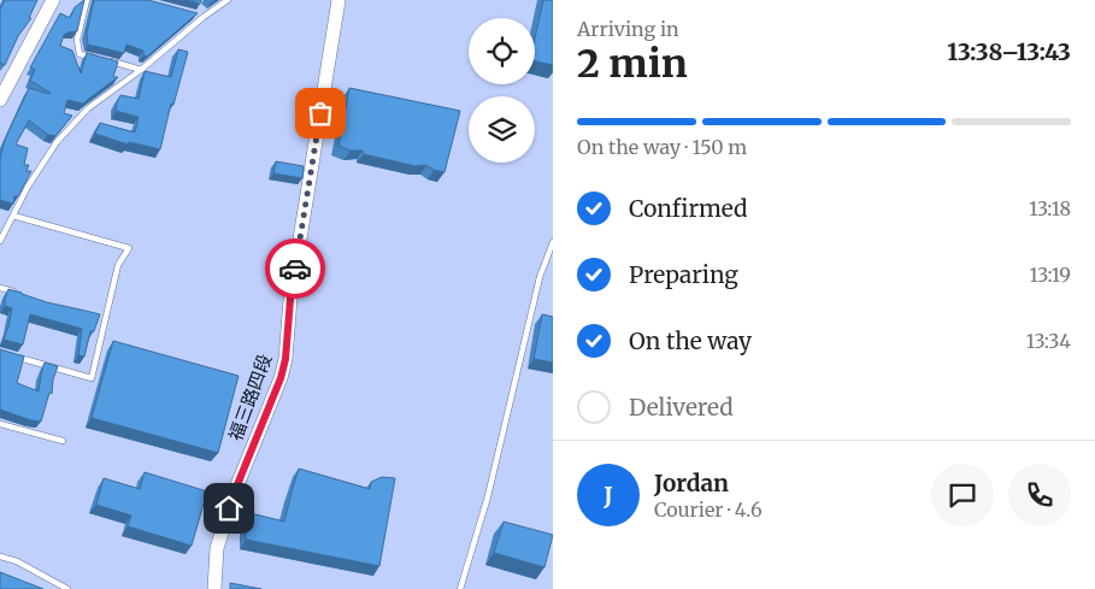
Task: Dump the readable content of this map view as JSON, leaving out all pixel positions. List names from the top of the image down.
{
  "streets": {
    "street": ["福三路四段"]
  },
  "page": {
    "heading": ["2 min", "Arriving in", "13:38–13:43"],
    "panel": ["Jordan", "Courier · 4.6"],
    "bar": "On the way · 150 m",
    "list": [
      ["Confirmed", "13:18"],
      ["Preparing", "13:19"],
      ["On the way", "13:34"],
      "Delivered"
    ],
    "round": "J"
  }
}
